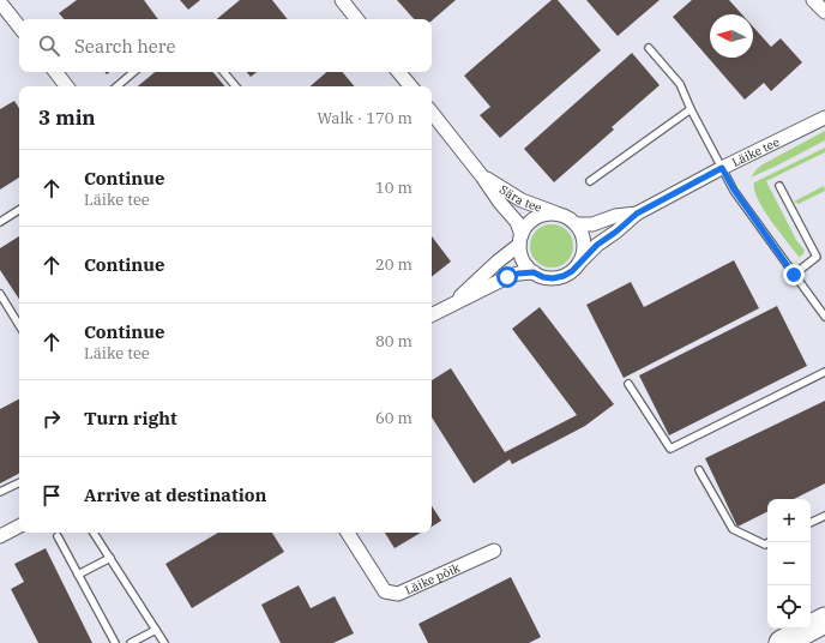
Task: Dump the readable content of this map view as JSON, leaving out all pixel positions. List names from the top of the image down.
{
  "streets": {
    "street": ["Läike tee", "Sära tee", "Läike põik"]
  },
  "crossings": [
    ["Läike tee", "Sära tee"]
  ],
  "north": "left",
  "page": {
    "search": "Search here",
    "heading": ["3 min", "Walk · 170 m"],
    "list": [
      ["Continue", "Läike tee", "10 m"],
      ["Continue", "20 m"],
      ["Continue", "Läike tee", "80 m"],
      ["Turn right", "60 m"],
      "Arrive at destination"
    ],
    "map_buttons": ["+", "−"]
  }
}
